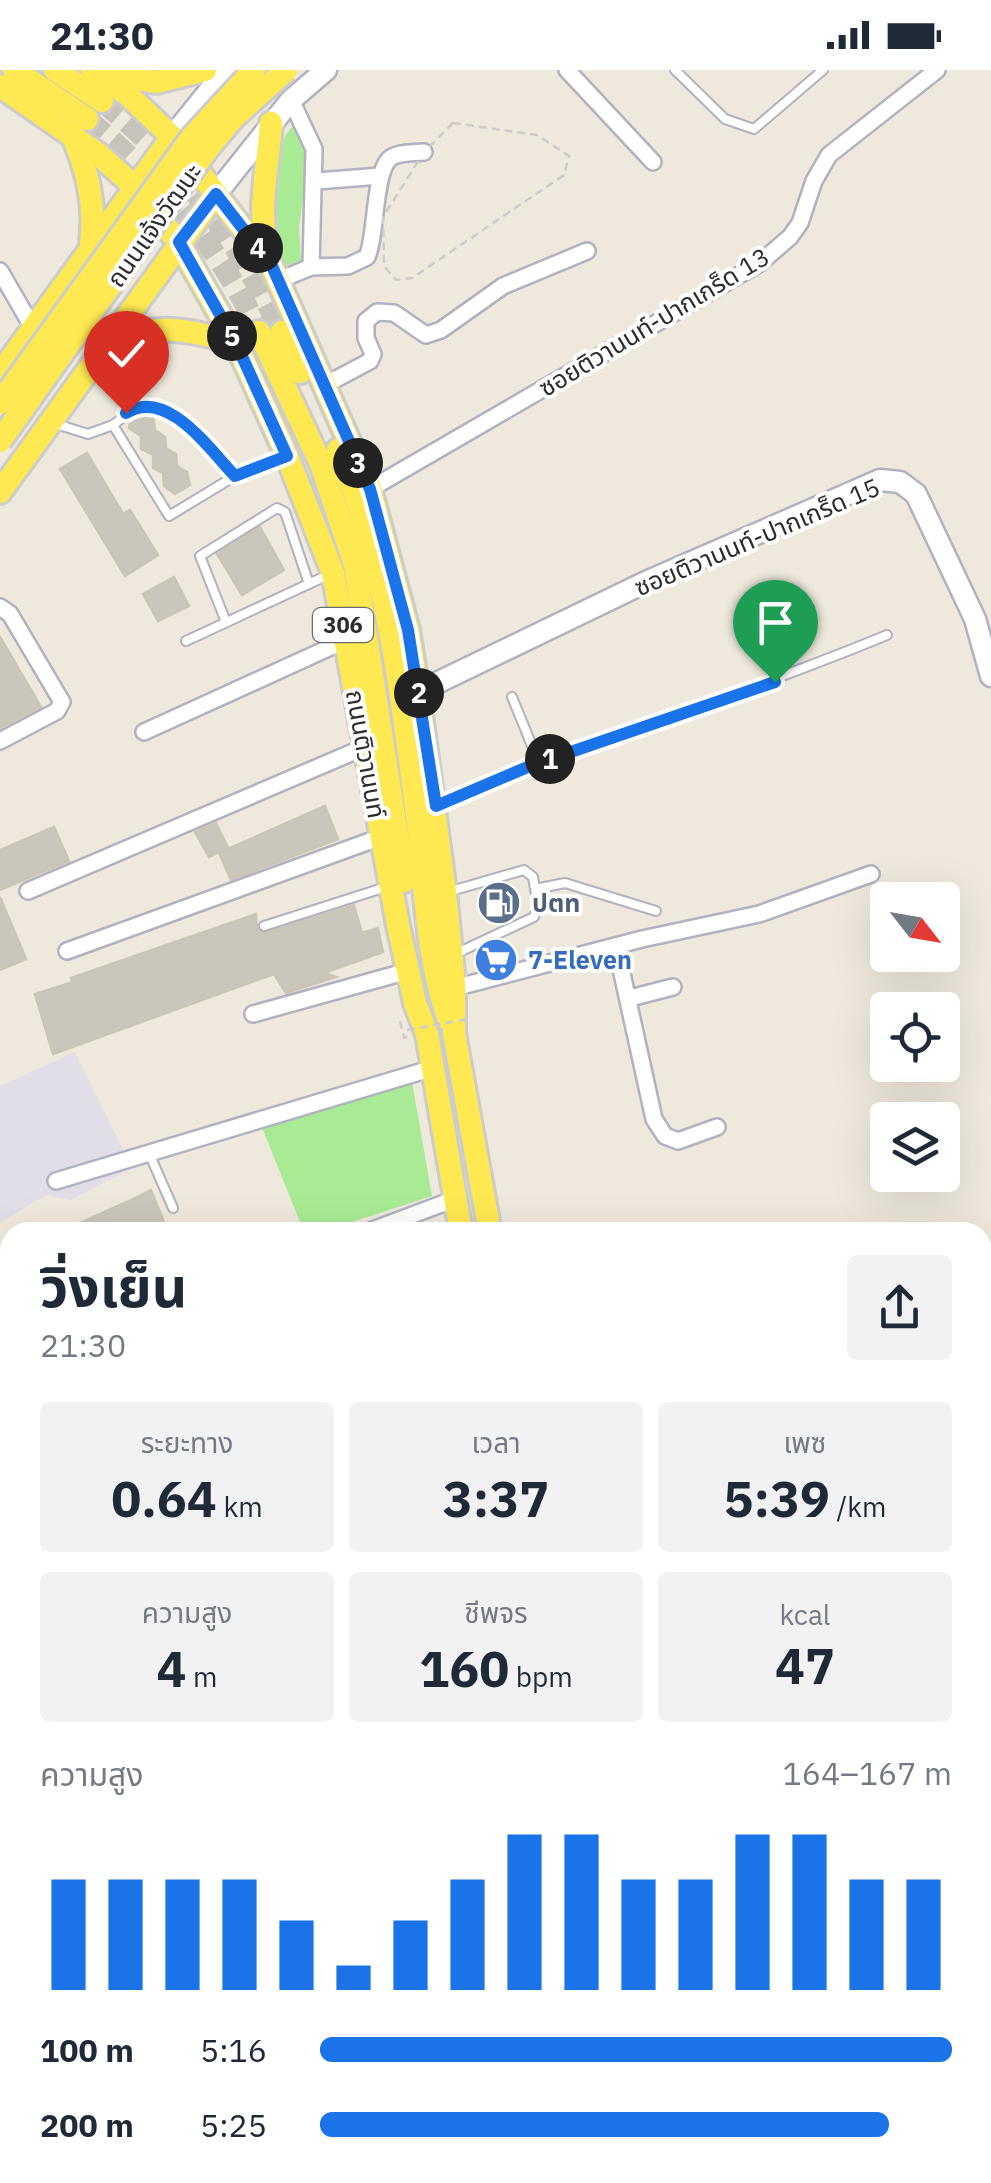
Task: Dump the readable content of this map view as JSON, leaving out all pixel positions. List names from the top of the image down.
{
  "streets": {
    "main road": ["ถนนแจ้งวัฒนะ", "306", "ถนนติวานนท์"],
    "street": ["ซอยติวานนท์-ปากเกร็ด 13", "ซอยติวานนท์-ปากเกร็ด 15"]
  },
  "crossings": [
    ["ถนนแจ้งวัฒนะ", "306"],
    ["ถนนแจ้งวัฒนะ", "ถนนติวานนท์"],
    ["ซอยติวานนท์-ปากเกร็ด 13", "306"],
    ["ซอยติวานนท์-ปากเกร็ด 15", "306"],
    ["306", "ถนนติวานนท์"]
  ],
  "places": {
    "fuel station": ["ปตท"],
    "supermarket": ["7-Eleven"]
  },
  "north": "bottom right",
  "page": {
    "status": "21:30",
    "pins": [
      "4",
      "5",
      "3",
      "2",
      "1"
    ],
    "heading": ["วิ่งเย็น", "21:30"],
    "stats": [
      ["ระยะทาง", "0.64 km"],
      ["เวลา", "3:37"],
      ["เพซ", "5:39 /km"],
      ["ความสูง", "4 m"],
      ["ชีพจร", "160 bpm"],
      ["kcal", "47"]
    ],
    "chart": ["ความสูง", "164–167 m"],
    "list": [
      {
        "name": "100 m",
        "note": "5:16"
      },
      {
        "name": "200 m",
        "note": "5:25"
      }
    ]
  }
}
